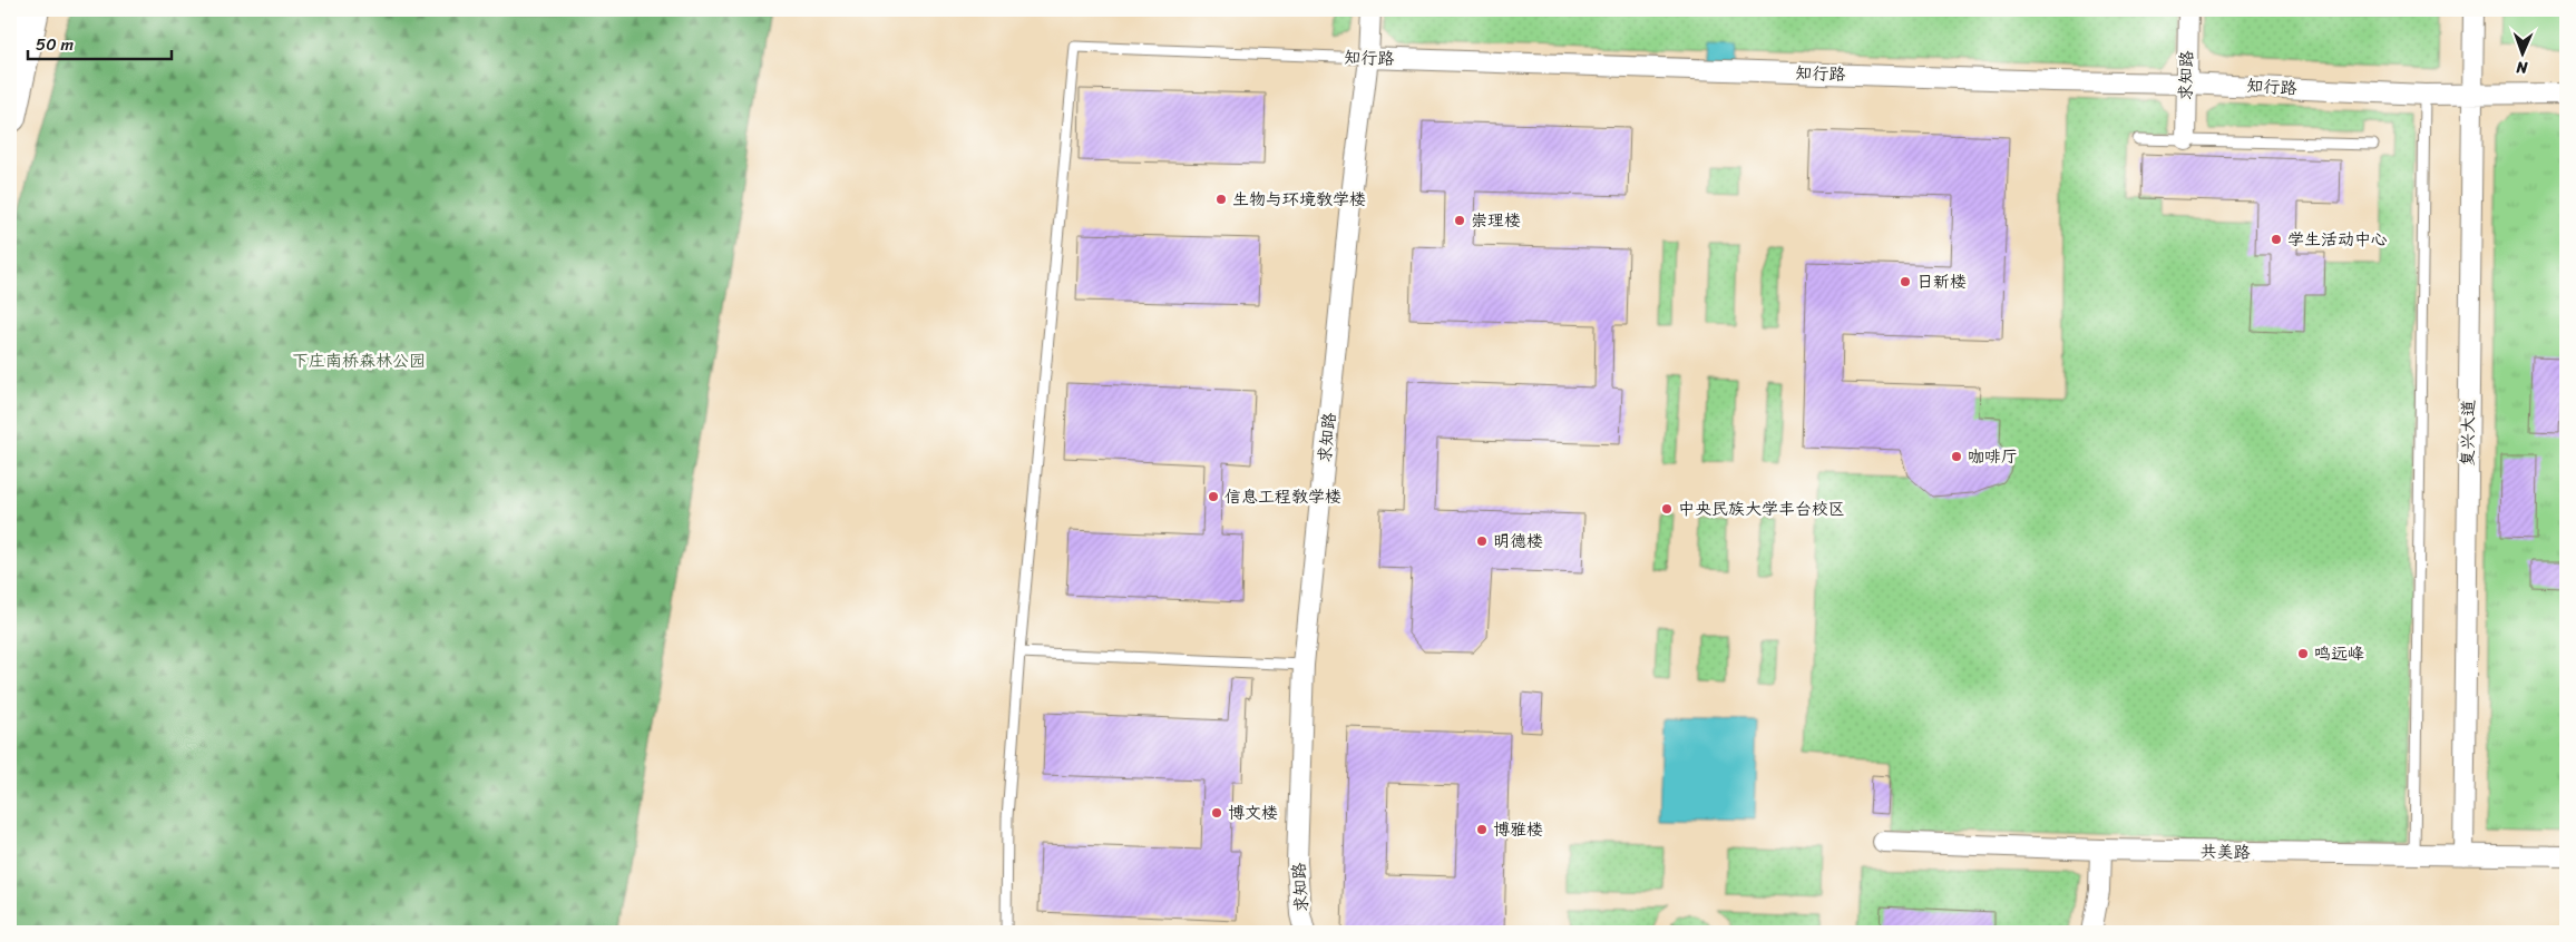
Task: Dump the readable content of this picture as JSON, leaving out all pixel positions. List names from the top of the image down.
{
  "streets": {
    "street": [
      "知行路",
      "求知路",
      "复兴大道",
      "共美路"
    ]
  },
  "crossings": [
    ["知行路", "求知路"],
    ["知行路", "复兴大道"],
    ["复兴大道", "共美路"]
  ],
  "parks": ["下庄南桥森林公园"],
  "places": [
    "生物与环境教学楼",
    "崇理楼",
    "学生活动中心",
    "日新楼",
    "咖啡厅",
    "信息工程教学楼",
    "中央民族大学丰台校区",
    "明德楼",
    "鸣远峰",
    "博文楼",
    "博雅楼"
  ],
  "scale_bar": "50 m",
  "north": "bottom"
}
